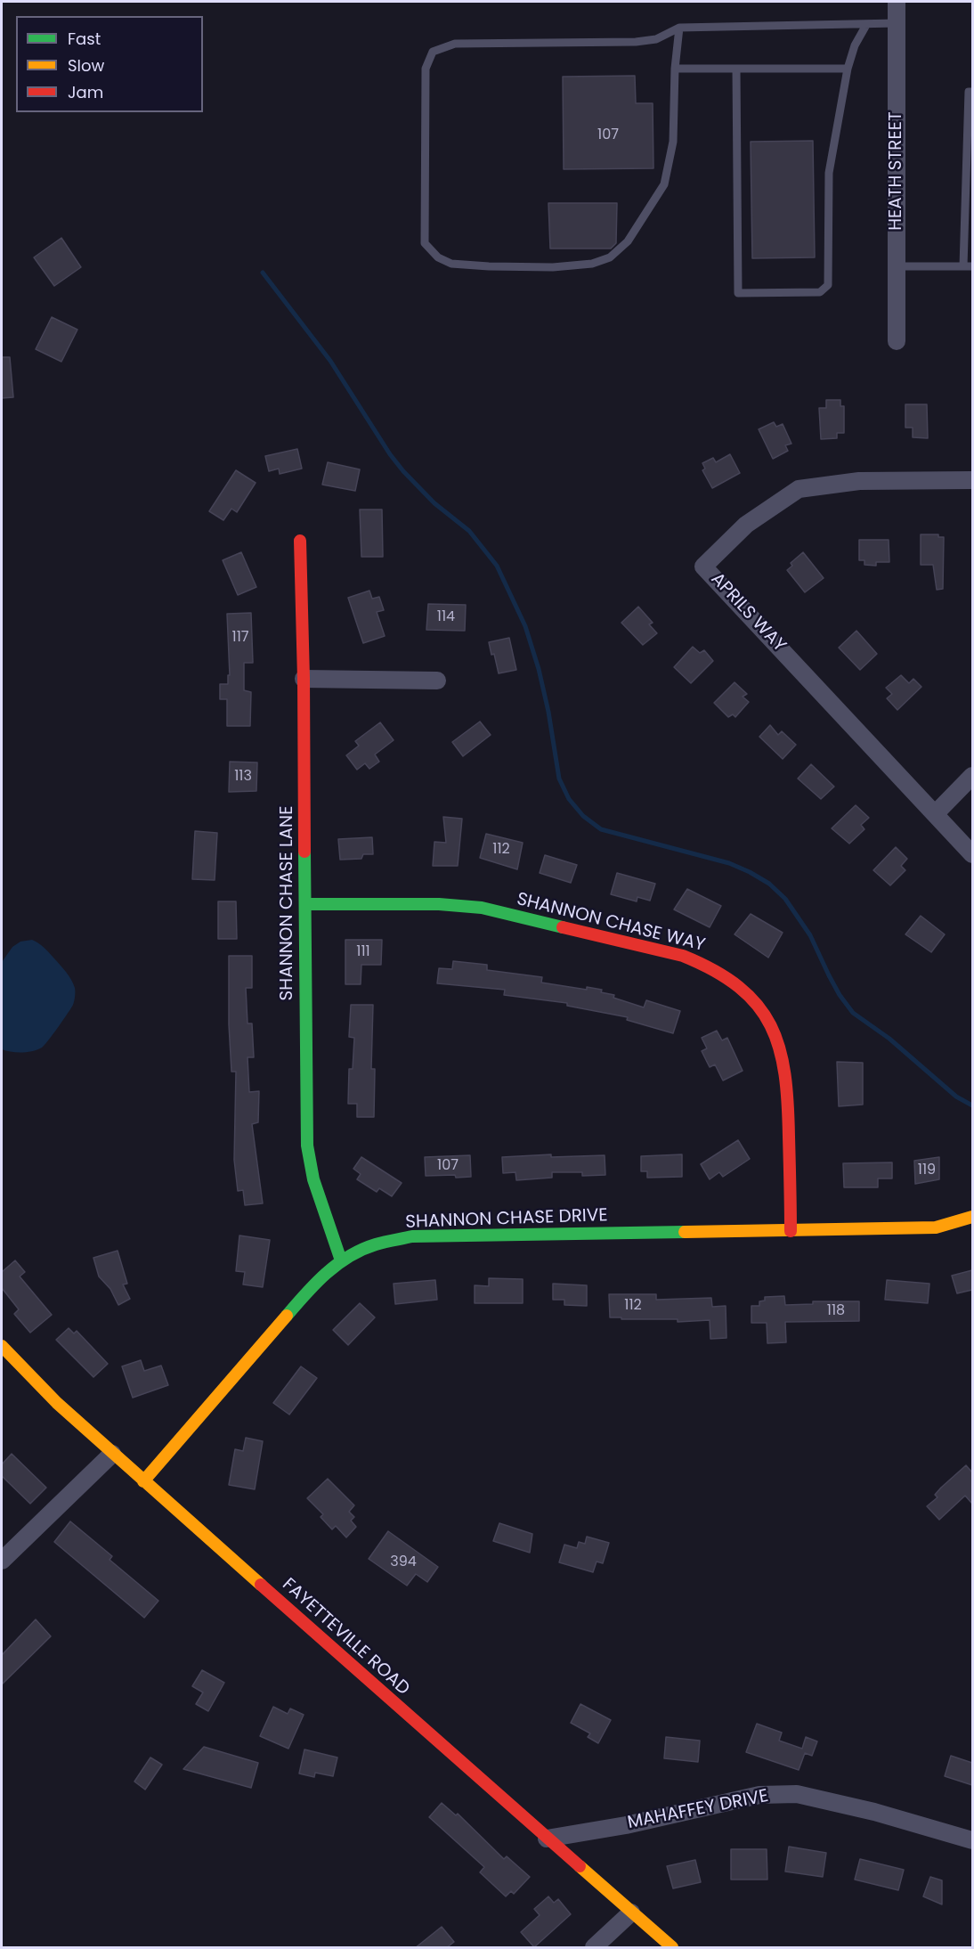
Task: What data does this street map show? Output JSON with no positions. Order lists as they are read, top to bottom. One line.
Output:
{"streets":{"street":["HEATH STREET","APRILS WAY","SHANNON CHASE LANE","SHANNON CHASE WAY","SHANNON CHASE DRIVE","FAYETTEVILLE ROAD","MAHAFFEY DRIVE"]},"crossings":[["SHANNON CHASE LANE","SHANNON CHASE WAY"],["SHANNON CHASE LANE","SHANNON CHASE DRIVE"],["SHANNON CHASE WAY","SHANNON CHASE DRIVE"],["SHANNON CHASE DRIVE","FAYETTEVILLE ROAD"],["FAYETTEVILLE ROAD","MAHAFFEY DRIVE"]],"house_numbers":["107","114","117","113","112","111","107","119","112","118","394"],"legend":["Fast","Slow","Jam"]}
